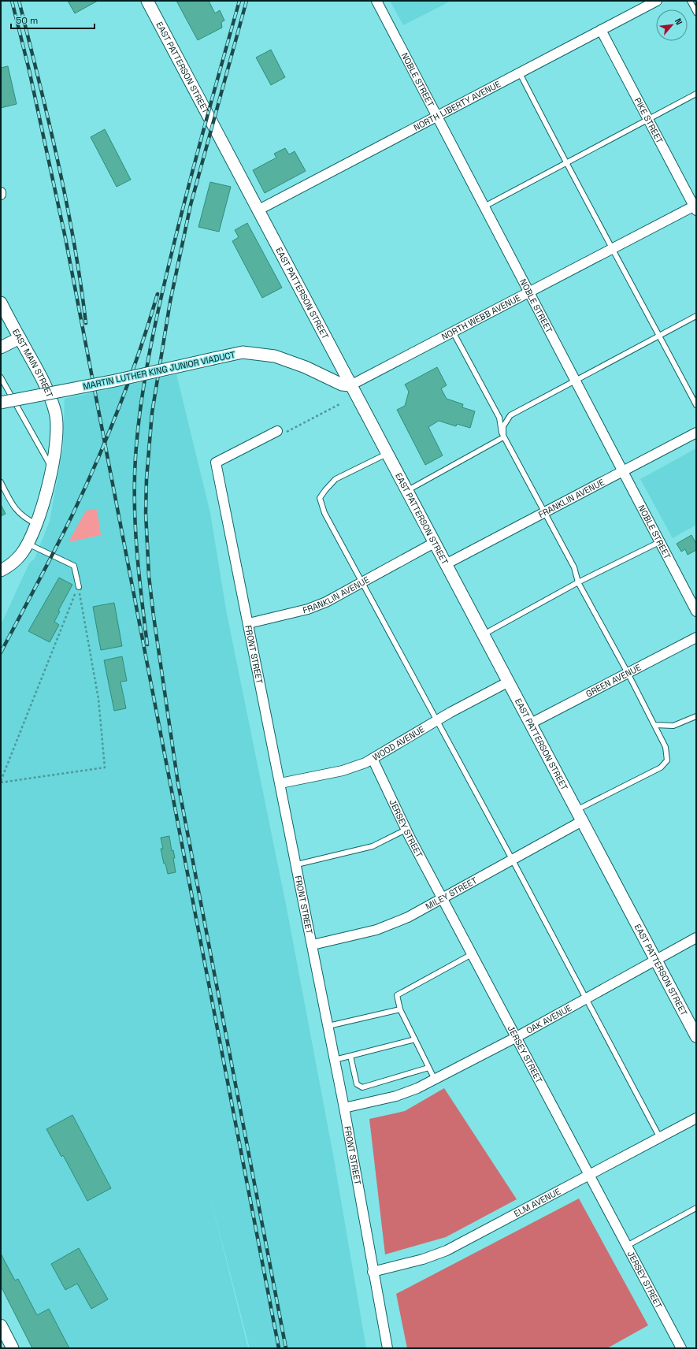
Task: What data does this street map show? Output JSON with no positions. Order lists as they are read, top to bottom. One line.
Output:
{"streets":{"street":["EAST PATTERSON STREET","NOBLE STREET","NORTH LIBERTY AVENUE","PIKE STREET","NORTH WEBB AVENUE","EAST MAIN STREET","MARTIN LUTHER KING JUNIOR VIADUCT","FRANKLIN AVENUE","FRONT STREET","GREEN AVENUE","WOOD AVENUE","JERSEY STREET","MILEY STREET","OAK AVENUE","ELM AVENUE"]},"crossings":[["EAST PATTERSON STREET","NORTH LIBERTY AVENUE"],["EAST PATTERSON STREET","NORTH WEBB AVENUE"],["EAST PATTERSON STREET","MARTIN LUTHER KING JUNIOR VIADUCT"],["EAST PATTERSON STREET","FRANKLIN AVENUE"],["EAST PATTERSON STREET","GREEN AVENUE"],["EAST PATTERSON STREET","WOOD AVENUE"],["EAST PATTERSON STREET","MILEY STREET"],["EAST PATTERSON STREET","OAK AVENUE"],["NOBLE STREET","NORTH LIBERTY AVENUE"],["NOBLE STREET","NORTH WEBB AVENUE"],["NOBLE STREET","FRANKLIN AVENUE"],["NORTH LIBERTY AVENUE","PIKE STREET"],["PIKE STREET","NORTH WEBB AVENUE"],["NORTH WEBB AVENUE","MARTIN LUTHER KING JUNIOR VIADUCT"],["FRANKLIN AVENUE","FRONT STREET"],["FRONT STREET","WOOD AVENUE"],["FRONT STREET","MILEY STREET"],["FRONT STREET","OAK AVENUE"],["FRONT STREET","ELM AVENUE"],["WOOD AVENUE","JERSEY STREET"],["JERSEY STREET","MILEY STREET"],["JERSEY STREET","OAK AVENUE"],["JERSEY STREET","ELM AVENUE"]],"scale_bar":"50 m","north":"top right"}
